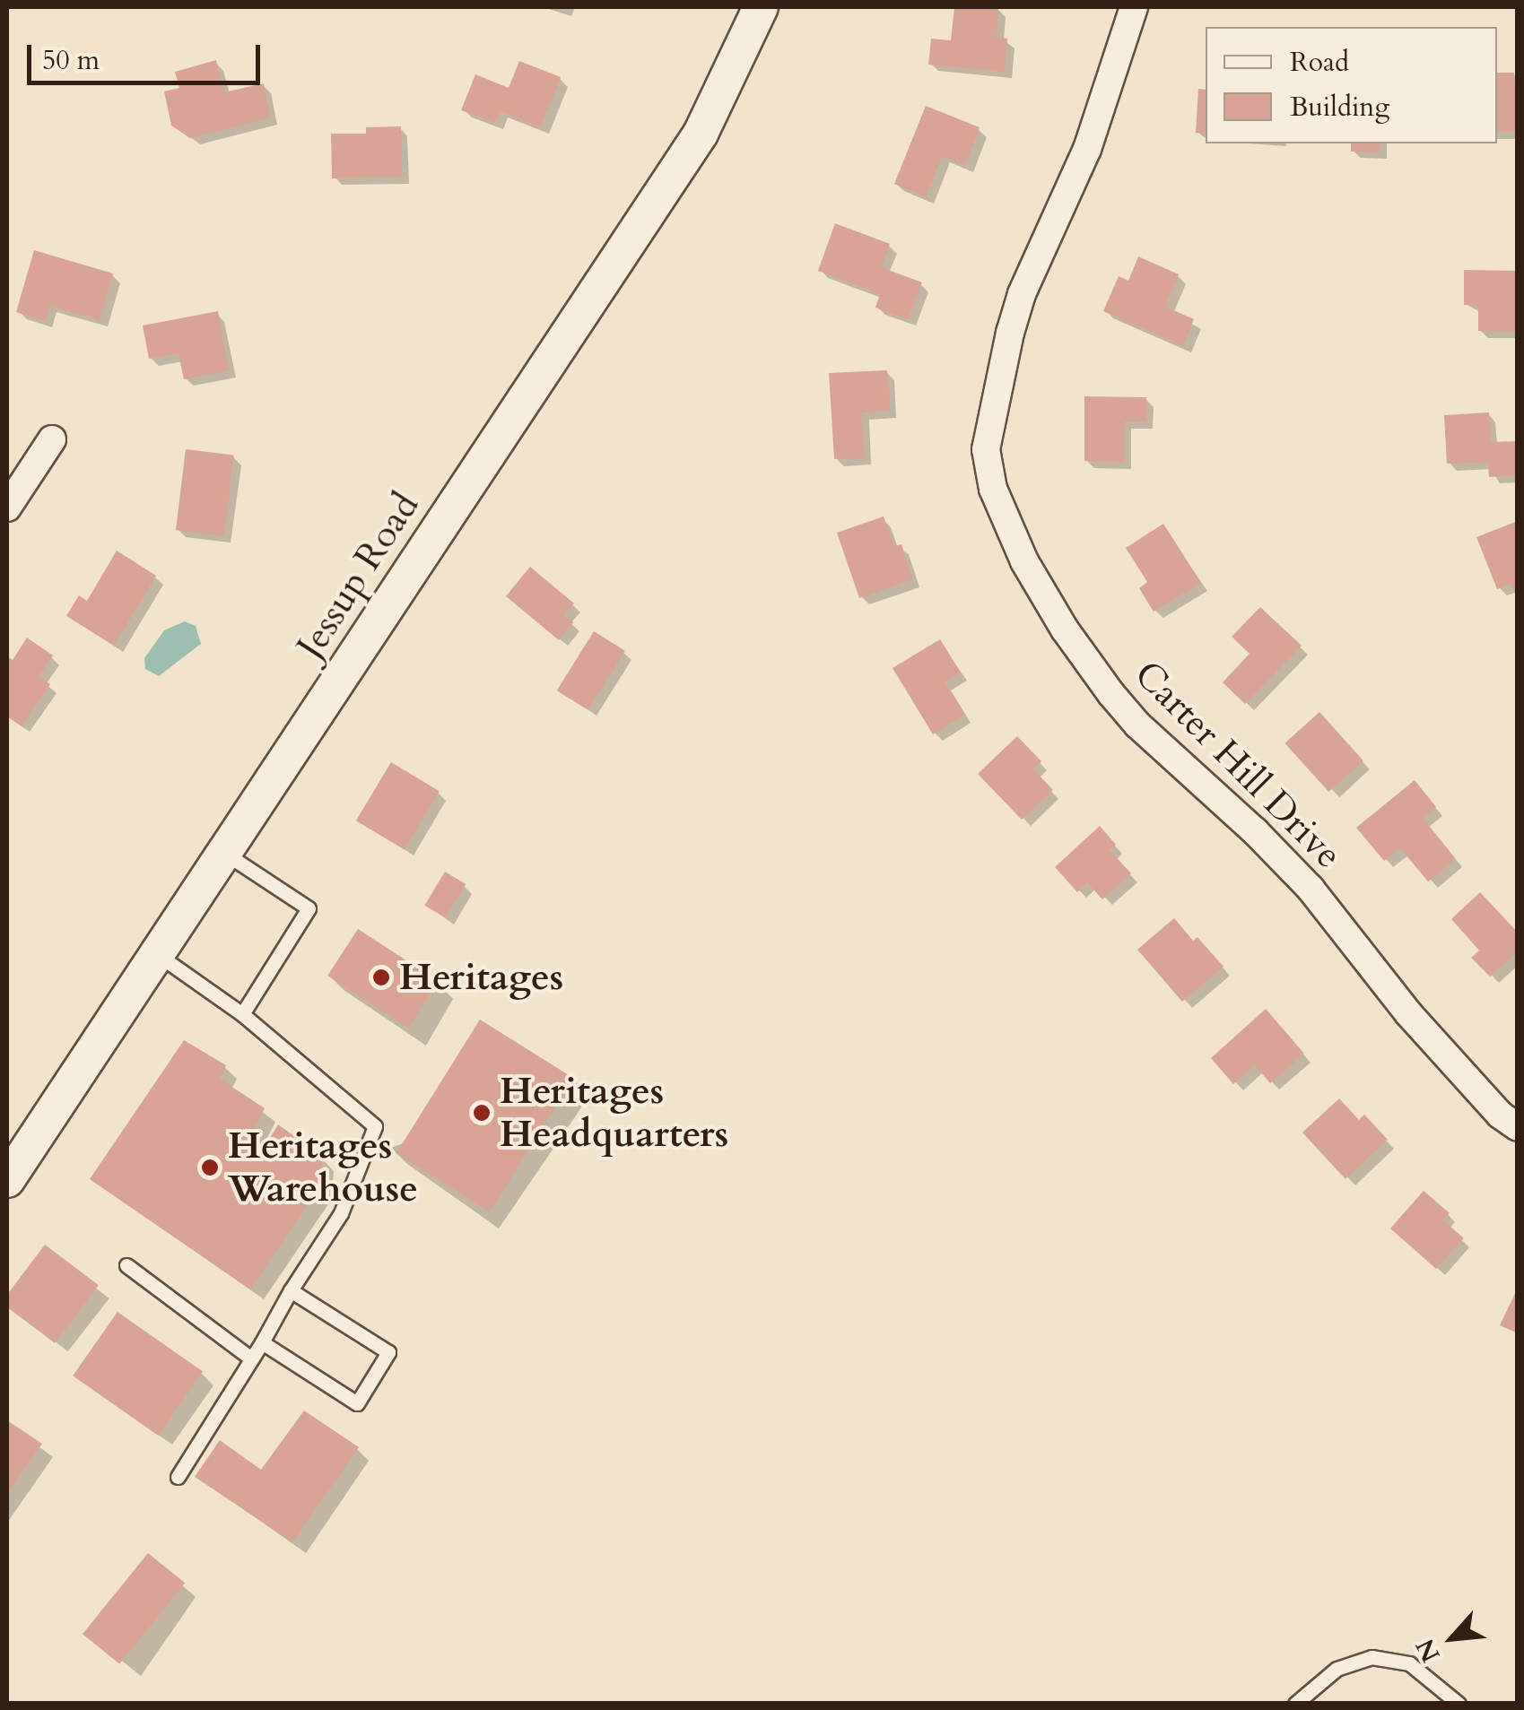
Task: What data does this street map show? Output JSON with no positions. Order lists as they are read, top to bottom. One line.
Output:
{"streets":{"street":["Jessup Road","Carter Hill Drive"]},"places":["Heritages","Heritages Headquarters","Heritages Warehouse"],"legend":["Road","Building"],"scale_bar":"50 m","north":"bottom left"}
